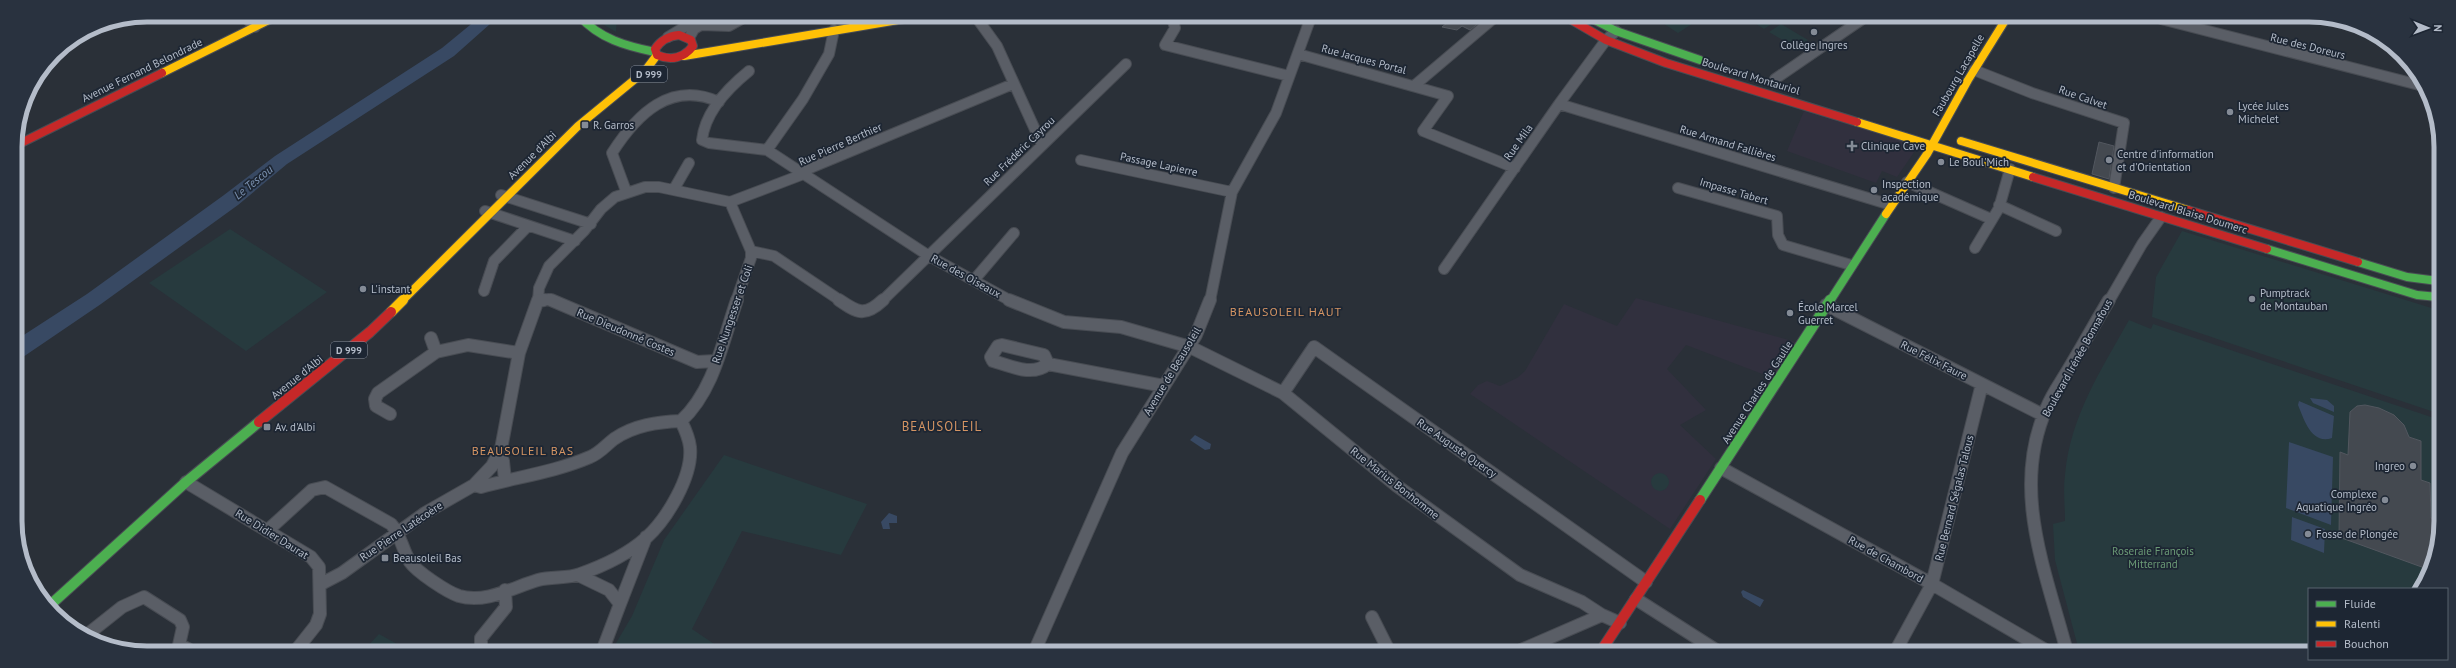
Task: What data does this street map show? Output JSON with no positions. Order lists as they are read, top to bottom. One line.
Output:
{"streets":{"main road":["Avenue Fernand Belondrade","D 999","Faubourg Lacapelle","Boulevard Montauriol","Avenue d'Albi","Boulevard Blaise Doumerc","Avenue Charles de Gaulle"],"street":["Rue des Doreurs","Rue Jacques Portal","Rue Calvet","Rue Mila","Rue Armand Fallières","Rue Pierre Berthier","Rue Frédéric Cayrou","Passage Lapierre","Impasse Tabert","Rue des Oiseaux","Rue Nungesser et Coli","Rue Dieudonné Costes","Boulevard Irénée Bonnafous","Rue Félix Faure","Avenue de Beausoleil","Rue Auguste Quercy","Rue Marius Bonhomme","Rue Bernard Ségalas Talous","Rue Pierre Latécoère","Rue Didier Daurat","Rue de Chambord"]},"crossings":[["Rue Jacques Portal","Avenue de Beausoleil"],["D 999","Avenue d'Albi"],["Faubourg Lacapelle","Boulevard Montauriol"],["Faubourg Lacapelle","Rue Calvet"],["Faubourg Lacapelle","Boulevard Blaise Doumerc"],["Faubourg Lacapelle","Avenue Charles de Gaulle"],["Boulevard Montauriol","Rue Mila"],["Boulevard Montauriol","Boulevard Blaise Doumerc"],["Boulevard Montauriol","Avenue Charles de Gaulle"],["Rue Calvet","Boulevard Blaise Doumerc"],["Rue Mila","Rue Armand Fallières"],["Rue Armand Fallières","Avenue Charles de Gaulle"],["Rue Pierre Berthier","Rue des Oiseaux"],["Rue Pierre Berthier","Rue Nungesser et Coli"],["Rue Frédéric Cayrou","Rue des Oiseaux"],["Rue Frédéric Cayrou","Rue Nungesser et Coli"],["Avenue d'Albi","Rue Didier Daurat"],["Passage Lapierre","Avenue de Beausoleil"],["Impasse Tabert","Avenue Charles de Gaulle"],["Boulevard Blaise Doumerc","Boulevard Irénée Bonnafous"],["Boulevard Blaise Doumerc","Avenue Charles de Gaulle"],["Rue des Oiseaux","Avenue de Beausoleil"],["Rue des Oiseaux","Rue Marius Bonhomme"],["Rue Nungesser et Coli","Rue Dieudonné Costes"],["Rue Dieudonné Costes","Rue Pierre Latécoère"],["Boulevard Irénée Bonnafous","Rue Félix Faure"],["Rue Félix Faure","Avenue Charles de Gaulle"],["Rue Félix Faure","Rue Bernard Ségalas Talous"],["Avenue de Beausoleil","Rue Marius Bonhomme"],["Avenue Charles de Gaulle","Rue Auguste Quercy"],["Avenue Charles de Gaulle","Rue Marius Bonhomme"],["Avenue Charles de Gaulle","Rue de Chambord"],["Rue Auguste Quercy","Rue Marius Bonhomme"],["Rue Bernard Ségalas Talous","Rue de Chambord"],["Rue Pierre Latécoère","Rue Didier Daurat"]],"districts":["BEAUSOLEIL HAUT","BEAUSOLEIL","BEAUSOLEIL BAS"],"water":["Le Tescou"],"parks":["Roseraie François Mitterrand"],"places":{"other":["Collège Ingres","Lycée Jules Michelet","Centre d'information et d'Orientation","Le Boul'Mich","Inspection académique","L'instant","Pumptrack de Montauban","École Marcel Guerret","Ingreo","Complexe Aquatique Ingréo","Fosse de Plongée"],"transit":["R. Garros","Av. d'Albi","Beausoleil Bas"],"health":["Clinique Cave"]},"legend":["Fluide","Ralenti","Bouchon"],"north":"right"}
